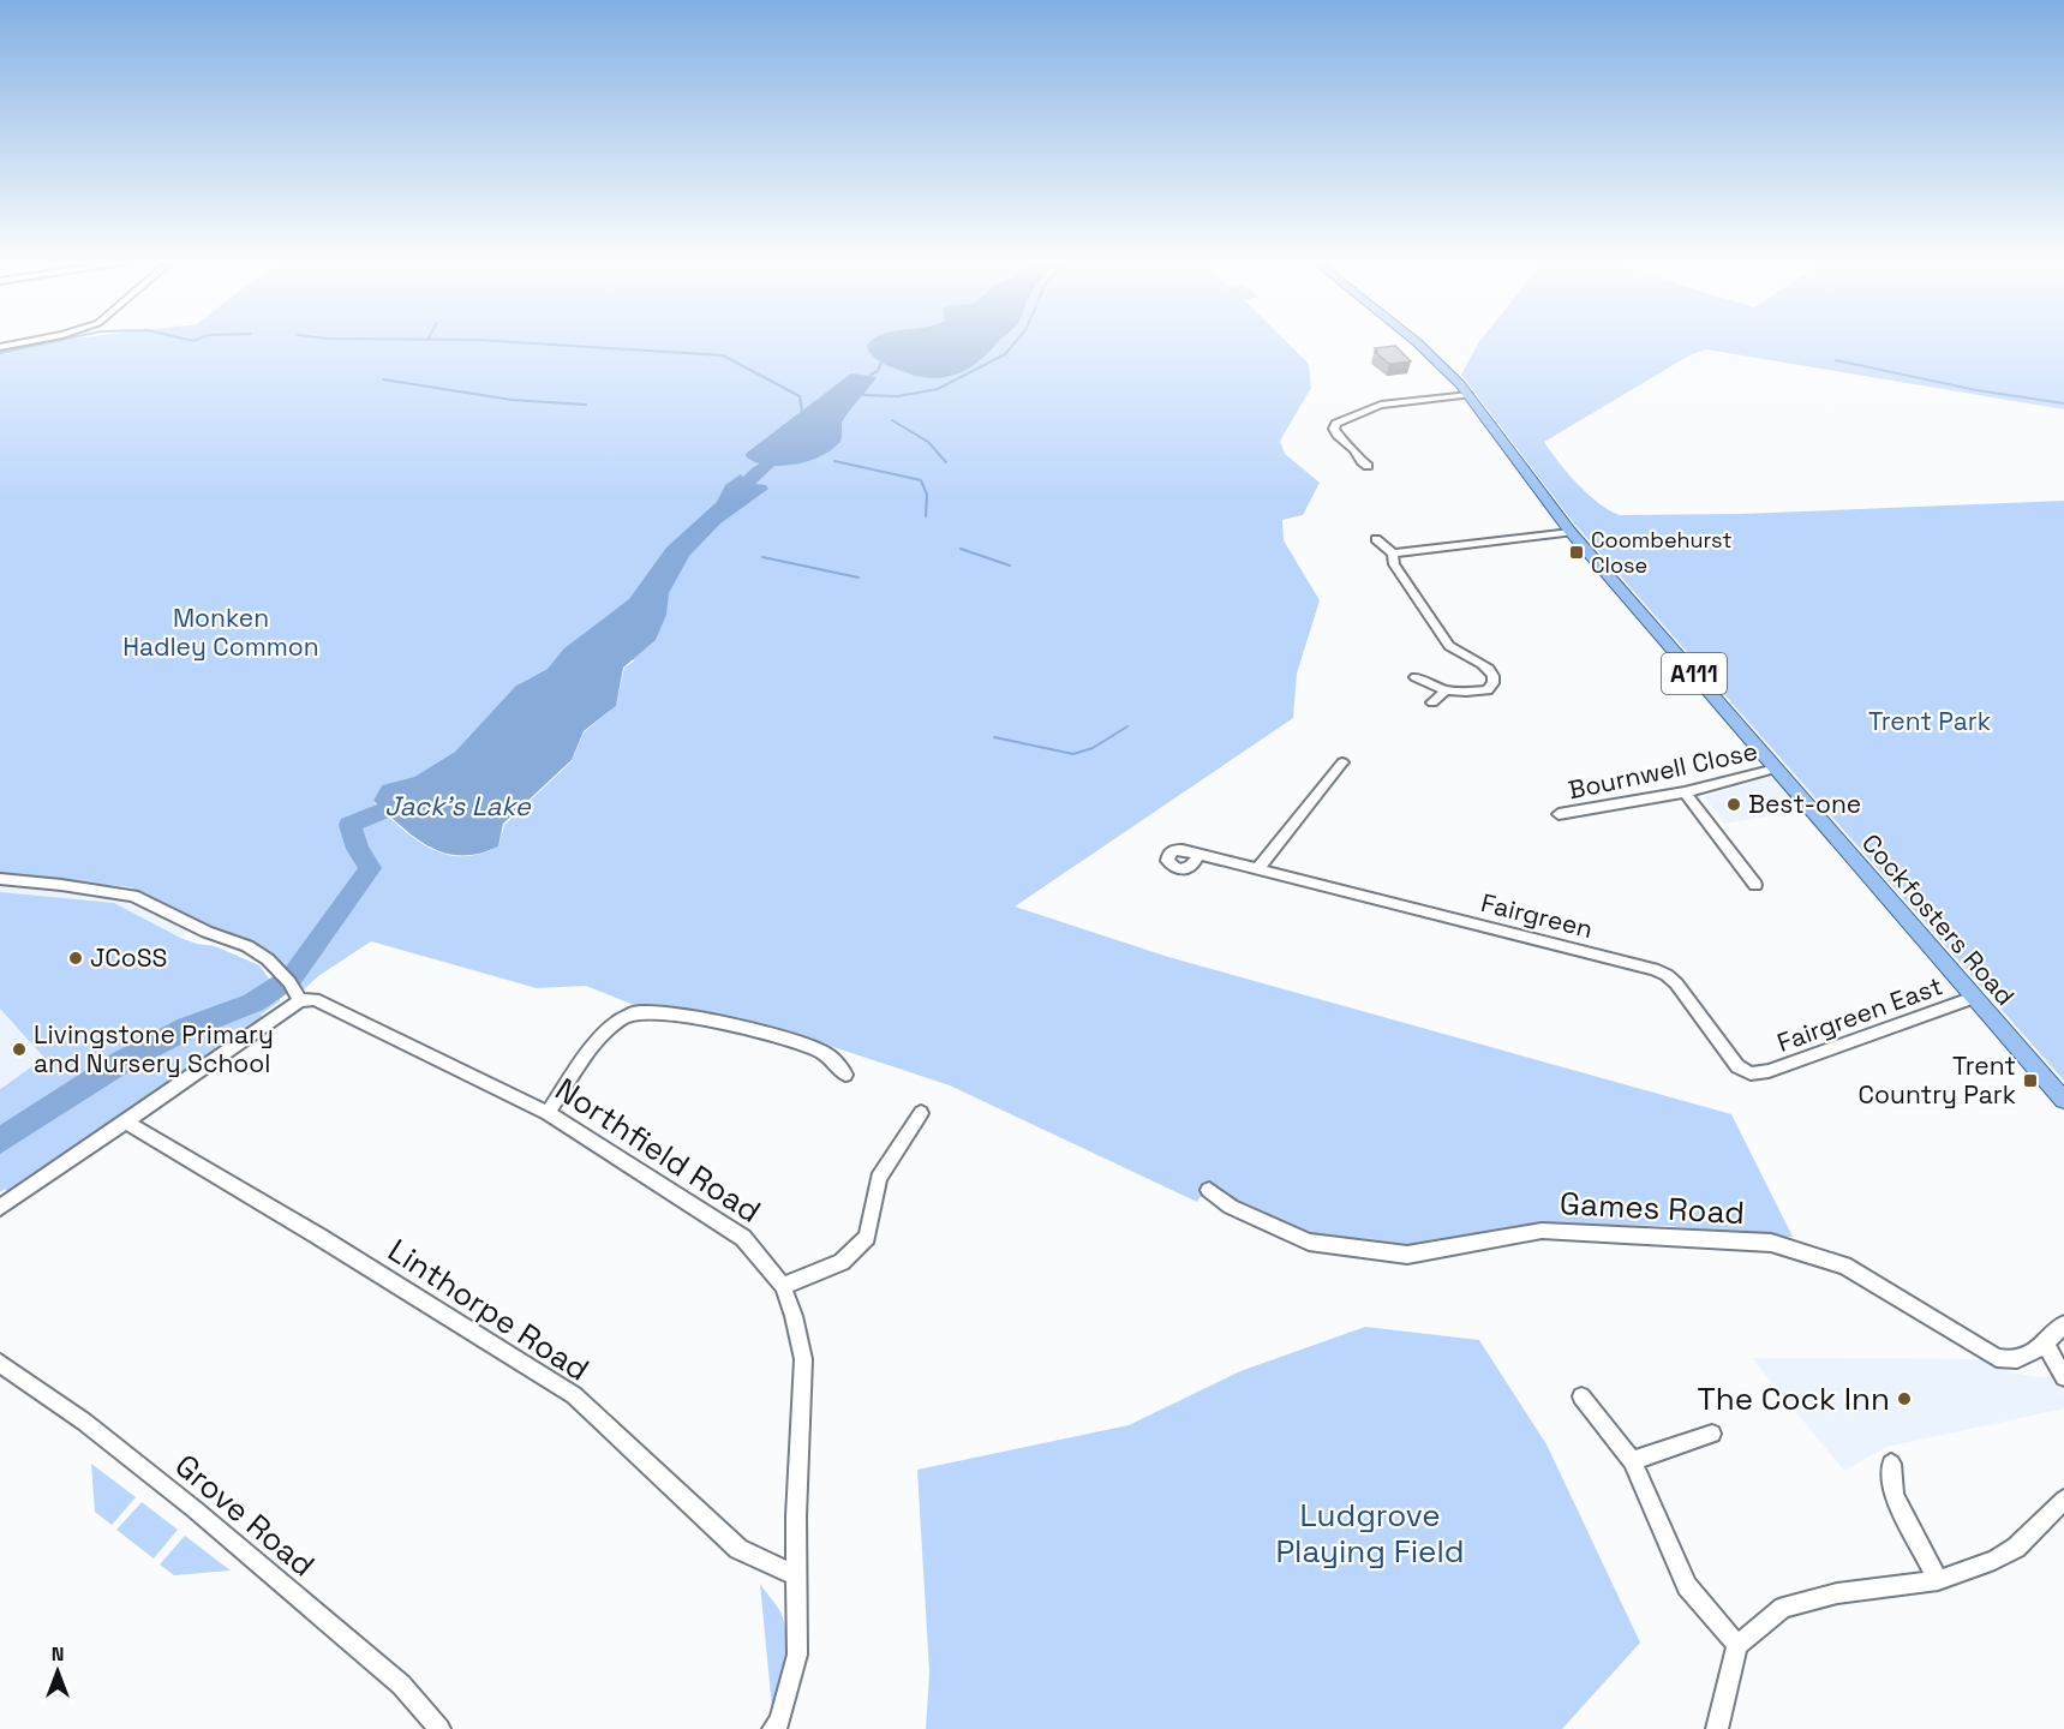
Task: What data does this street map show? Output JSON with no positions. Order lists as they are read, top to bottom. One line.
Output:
{"streets":{"main road":["A111","Cockfosters Road"],"street":["Bournwell Close","Fairgreen","Fairgreen East","Northfield Road","Games Road","Linthorpe Road","Grove Road"]},"crossings":[["Bournwell Close","Cockfosters Road"],["Fairgreen","Fairgreen East"],["Cockfosters Road","Fairgreen East"],["Northfield Road","Linthorpe Road"]],"water":["Jack's Lake"],"parks":["Monken Hadley Common","Trent Park","Ludgrove Playing Field"],"places":{"transit":["Coombehurst Close","Trent Country Park"],"other":["Best-one","JCoSS","Livingstone Primary and Nursery School","The Cock Inn"]},"north":"top"}
